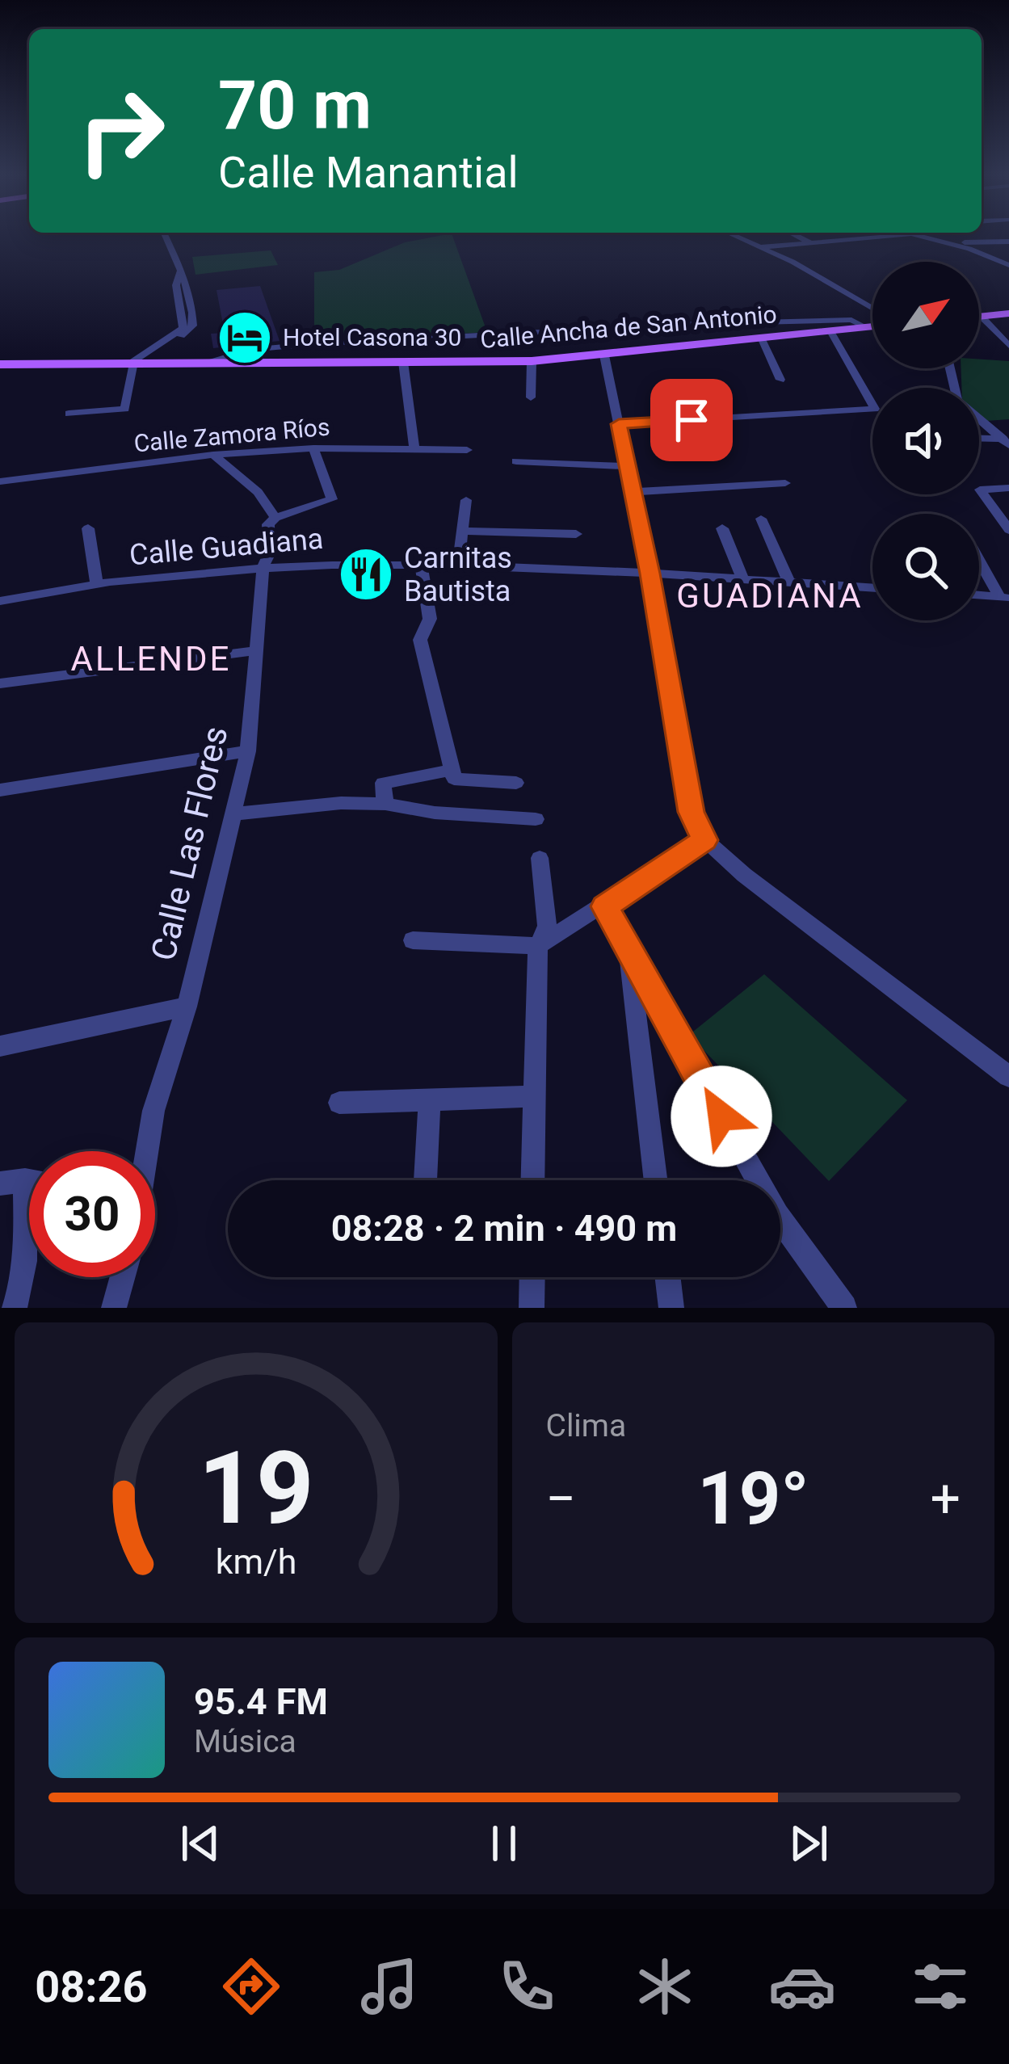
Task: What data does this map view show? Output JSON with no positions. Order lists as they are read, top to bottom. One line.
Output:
{"streets":{"main road":["Calle Ancha de San Antonio"],"street":["Calle Zamora Ríos","Calle Guadiana","Calle Las Flores"]},"crossings":[["Calle Guadiana","Calle Las Flores"]],"districts":["GUADIANA","ALLENDE"],"places":{"hotel":["Hotel Casona 30"],"restaurant":["Carnitas Bautista"]},"north":"top right","page":{"turn":["70 m","Calle Manantial"],"limit":"30","trip":"08:28 · 2 min · 490 m","tile":"Clima","heat":["−","19°","+"],"song":["95.4 FM","Música"],"tabs":"08:26","gauge":["19","km/h"]}}
